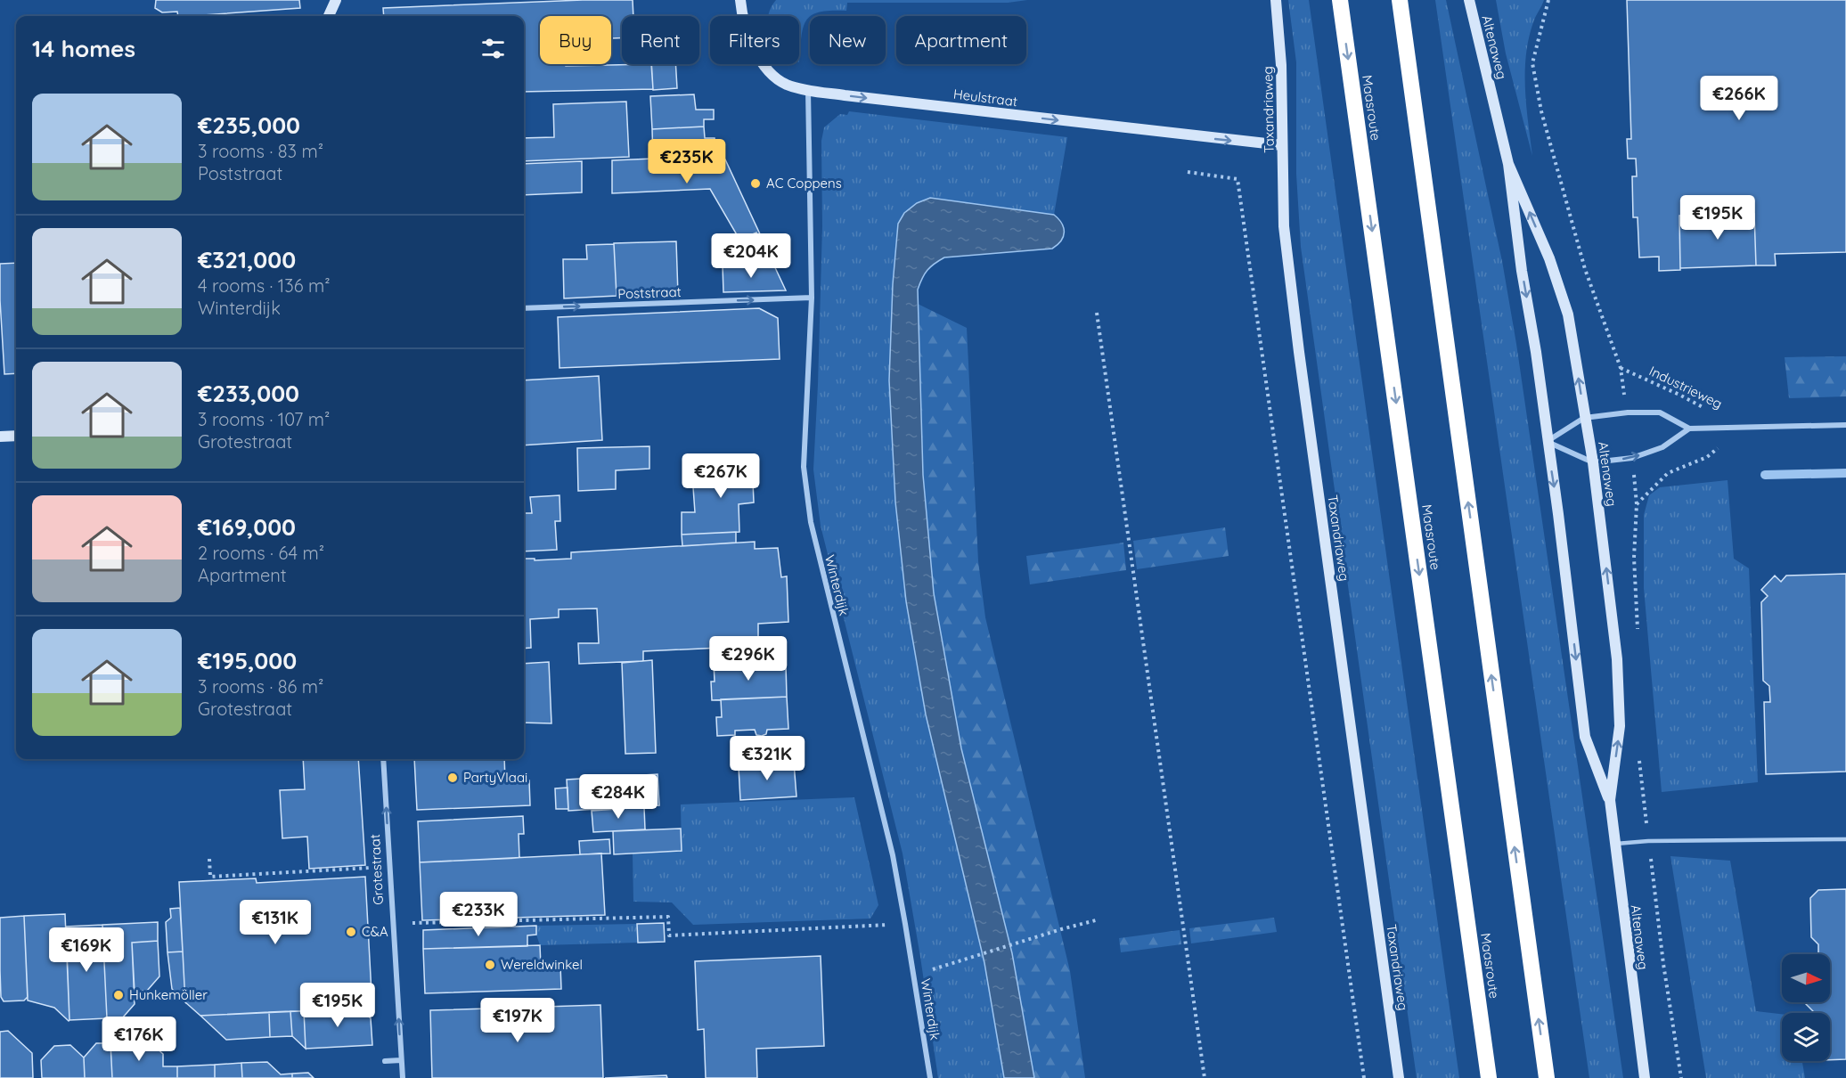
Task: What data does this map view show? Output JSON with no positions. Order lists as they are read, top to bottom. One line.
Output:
{"streets":{"highway":["Maasroute"],"main road":["Altenaweg","Heulstraat","Taxandriaweg"],"street":["Poststraat","Industrieweg","Winterdijk","Grotestraat"]},"crossings":[["Altenaweg","Industrieweg"],["Heulstraat","Taxandriaweg"],["Heulstraat","Winterdijk"],["Poststraat","Winterdijk"]],"one_way":["Heulstraat","Poststraat","Grotestraat"],"places":["AC Coppens","PartyVlaai","C&A","Wereldwinkel","Hunkemöller"],"north":"right","page":{"chip":["Buy","Rent","Filters","New","Apartment"],"heading":"14 homes","price":["€266K","€235K","€195K","€204K","€267K","€296K","€321K","€284K","€233K","€131K","€169K","€195K","€197K","€176K"],"list":[{"name":"€235,000","note":"3 rooms · 83 m² · Poststraat"},{"name":"€321,000","note":"4 rooms · 136 m² · Winterdijk"},{"name":"€233,000","note":"3 rooms · 107 m² · Grotestraat"},{"name":"€169,000","note":"2 rooms · 64 m² · Apartment"},{"name":"€195,000","note":"3 rooms · 86 m² · Grotestraat"}]}}
